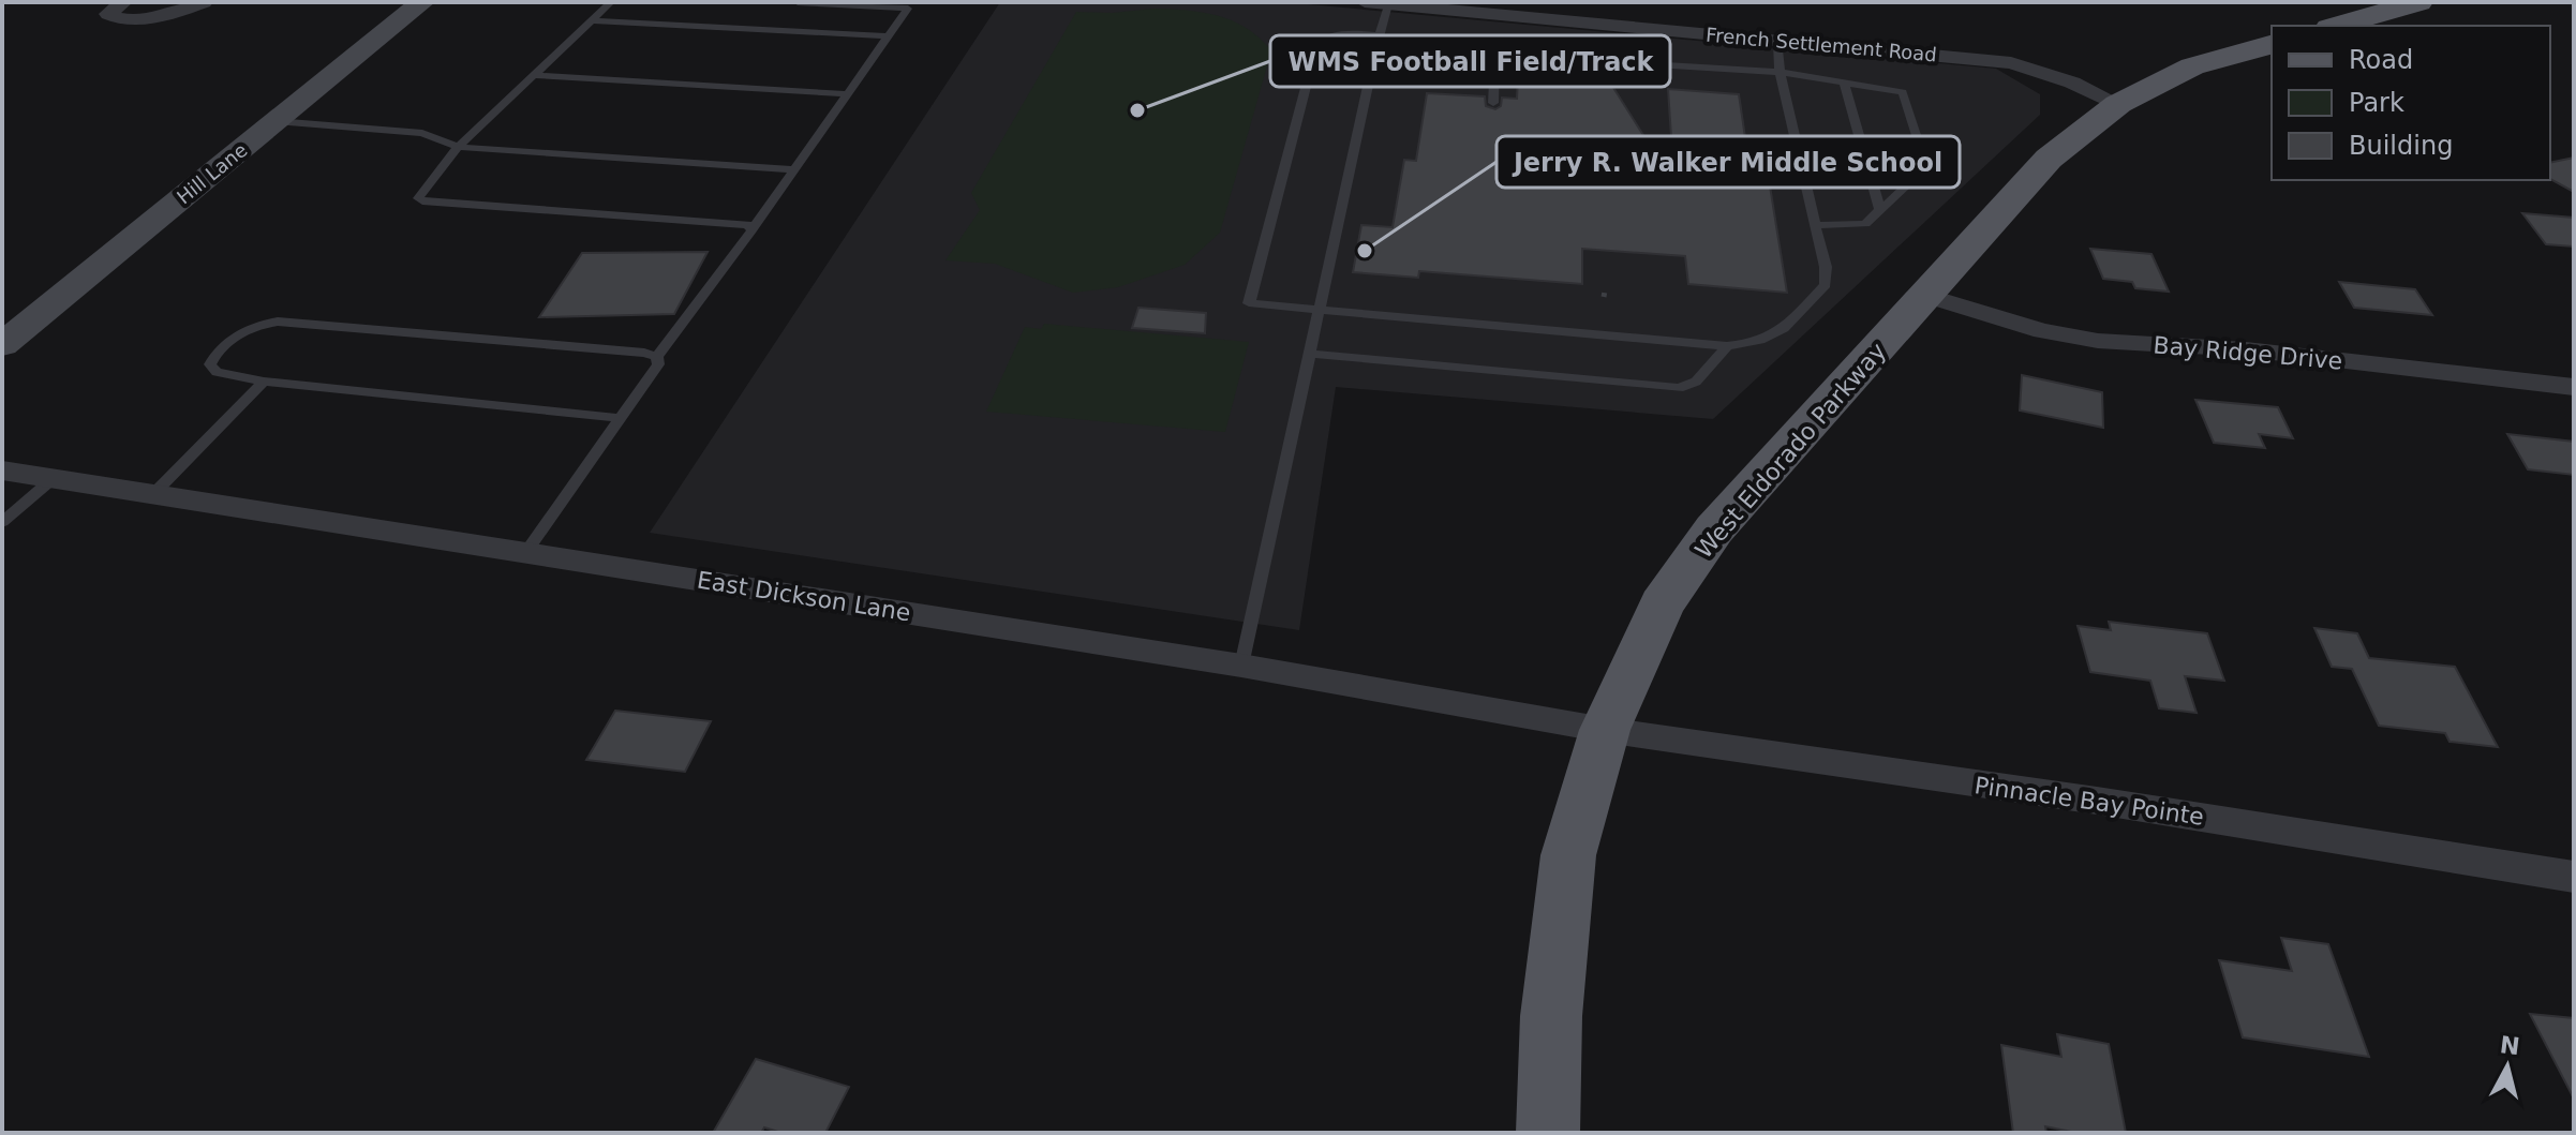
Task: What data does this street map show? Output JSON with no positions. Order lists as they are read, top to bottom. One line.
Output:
{"streets":{"main road":["West Eldorado Parkway"],"street":["French Settlement Road","Hill Lane","Bay Ridge Drive","East Dickson Lane","Pinnacle Bay Pointe"]},"crossings":[["French Settlement Road","West Eldorado Parkway"],["Bay Ridge Drive","West Eldorado Parkway"],["West Eldorado Parkway","East Dickson Lane"],["West Eldorado Parkway","Pinnacle Bay Pointe"],["East Dickson Lane","Pinnacle Bay Pointe"]],"places":["WMS Football Field/Track","Jerry R. Walker Middle School"],"legend":["Road","Park","Building"],"north":"top"}
